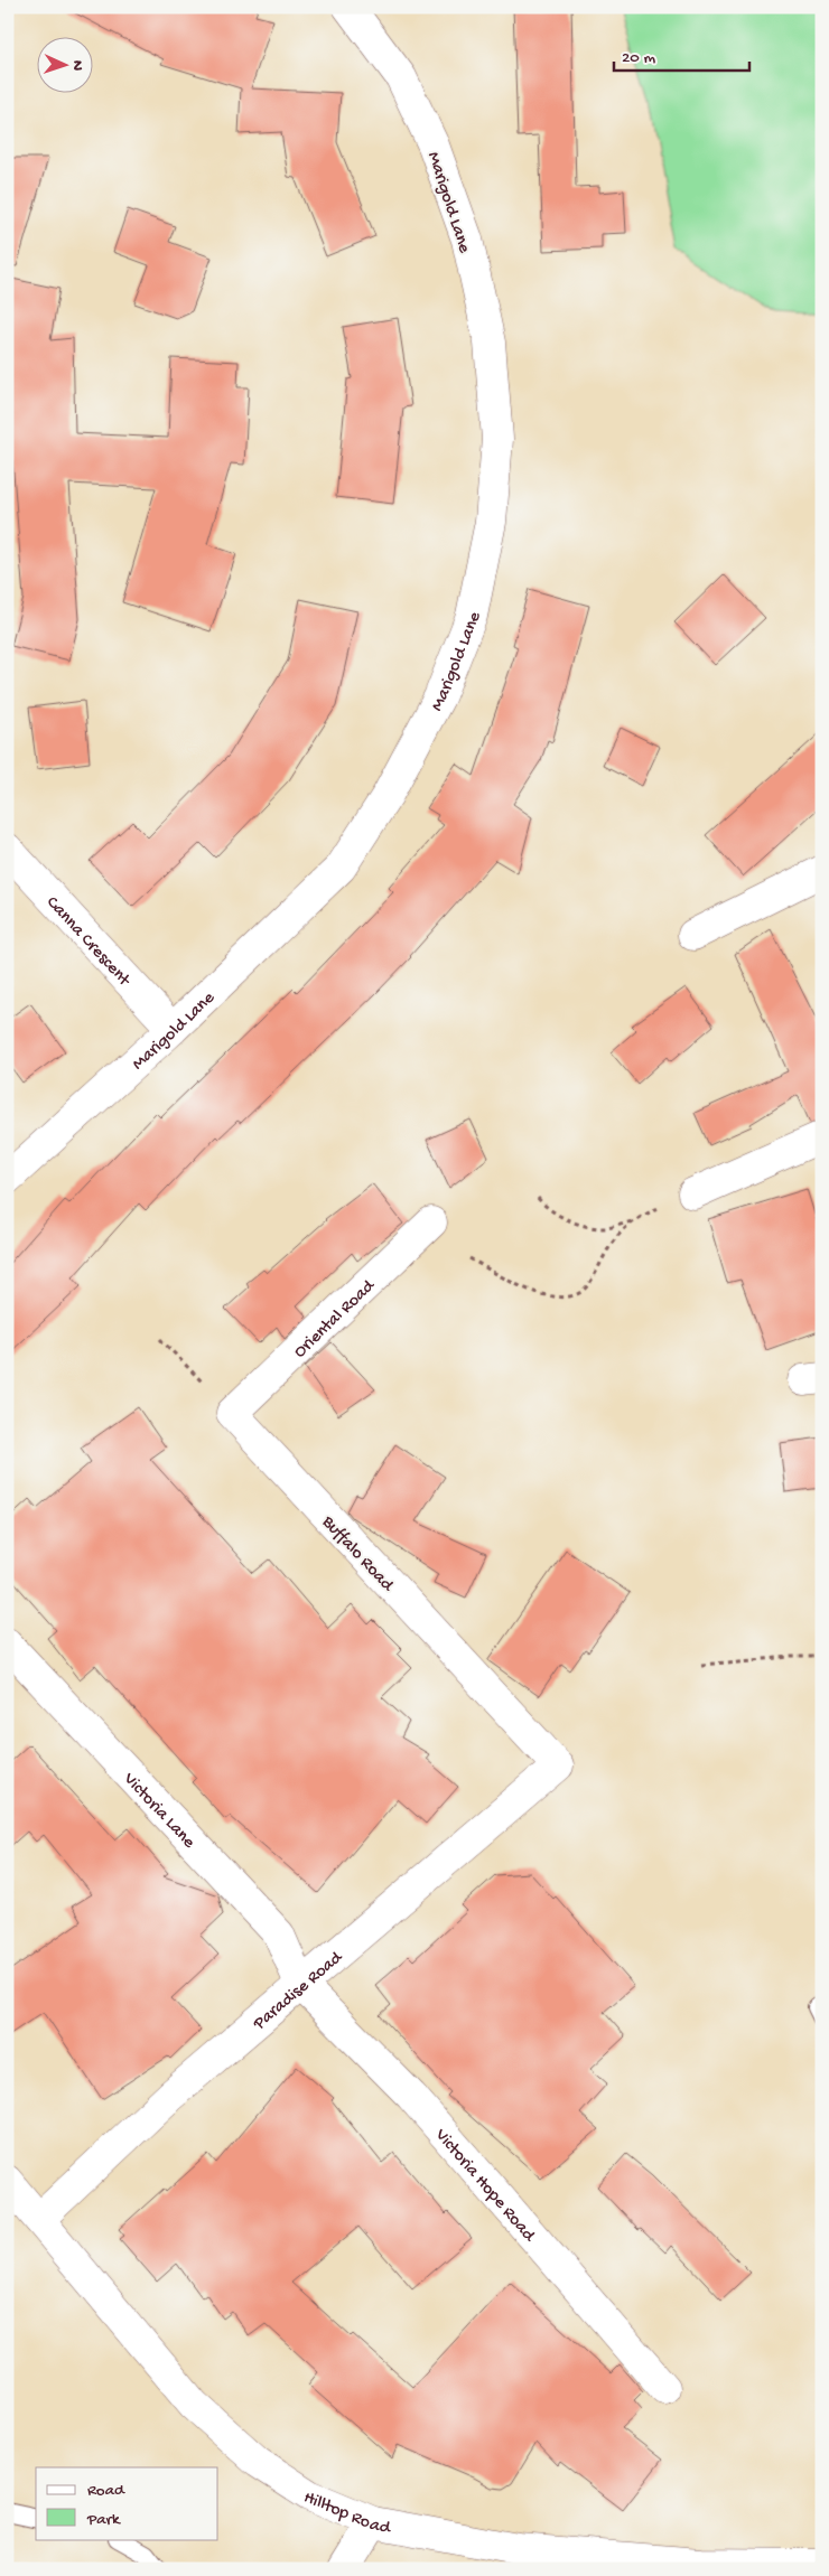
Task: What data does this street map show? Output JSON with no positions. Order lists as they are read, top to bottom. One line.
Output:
{"streets":{"street":["Marigold Lane","Canna Crescent","Oriental Road","Buffalo Road","Victoria Lane","Paradise Road","Victoria Hope Road","Hilltop Road"]},"crossings":[["Marigold Lane","Canna Crescent"],["Oriental Road","Buffalo Road"],["Buffalo Road","Paradise Road"],["Victoria Lane","Paradise Road"],["Victoria Lane","Victoria Hope Road"],["Paradise Road","Victoria Hope Road"],["Paradise Road","Hilltop Road"]],"legend":["Road","Park"],"scale_bar":"20 m","north":"right"}
